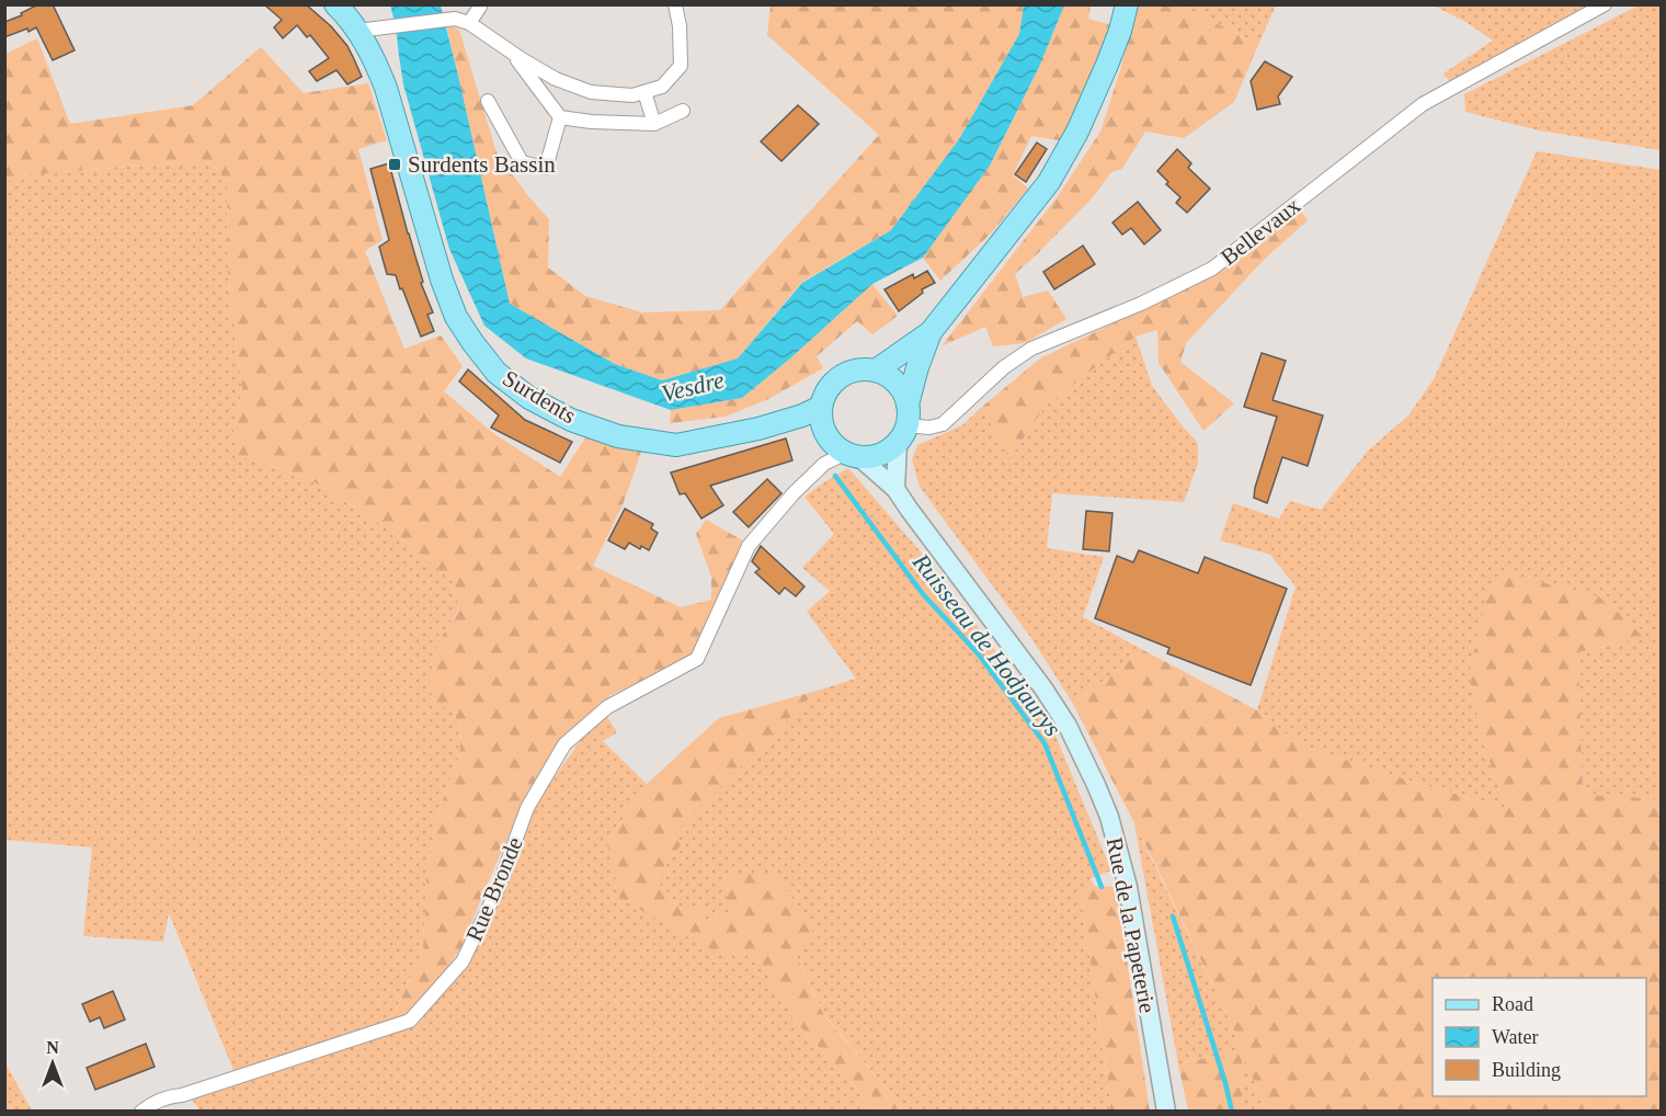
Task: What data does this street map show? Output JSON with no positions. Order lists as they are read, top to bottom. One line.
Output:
{"streets":{"main road":["Surdents","Rue de la Papeterie"],"street":["Bellevaux","Rue Bronde"]},"crossings":[["Bellevaux","Surdents"],["Bellevaux","Rue Bronde"],["Bellevaux","Rue de la Papeterie"],["Surdents","Rue Bronde"],["Surdents","Rue de la Papeterie"],["Rue Bronde","Rue de la Papeterie"]],"water":["Vesdre","Ruisseau de Hodjaurys"],"places":{"transit":["Surdents Bassin"]},"legend":["Road","Water","Building"],"north":"top"}
